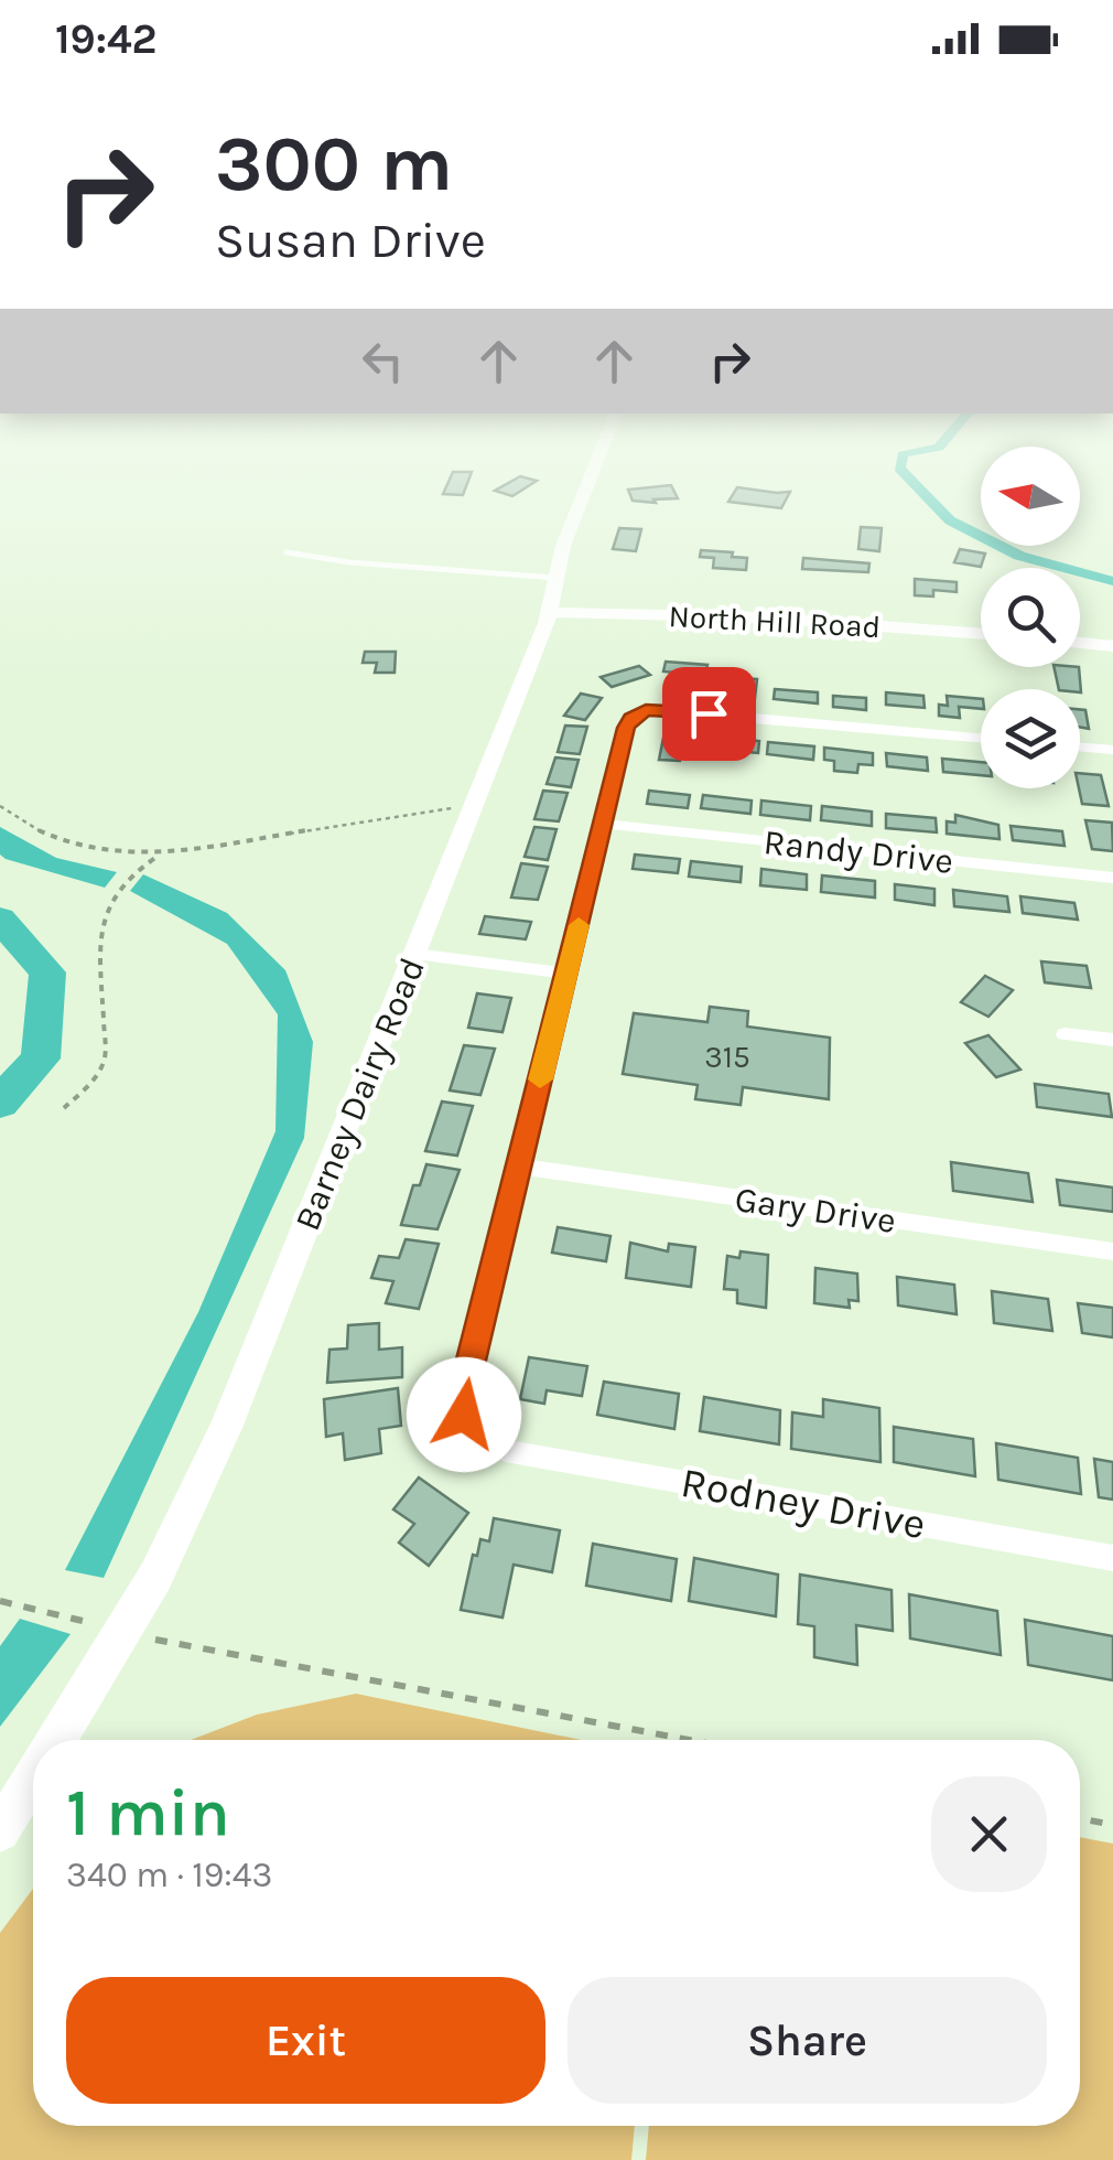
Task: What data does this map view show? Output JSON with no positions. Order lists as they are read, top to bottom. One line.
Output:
{"streets":{"street":["North Hill Road","Randy Drive","Barney Dairy Road","Gary Drive","Rodney Drive"]},"crossings":[["North Hill Road","Barney Dairy Road"],["Gary Drive","Rodney Drive"]],"house_numbers":["315"],"north":"left","page":{"status":"19:42","turn":["300 m","Susan Drive"],"heading":["1 min","340 m · 19:43"],"buttons":["Exit","Share"]}}
